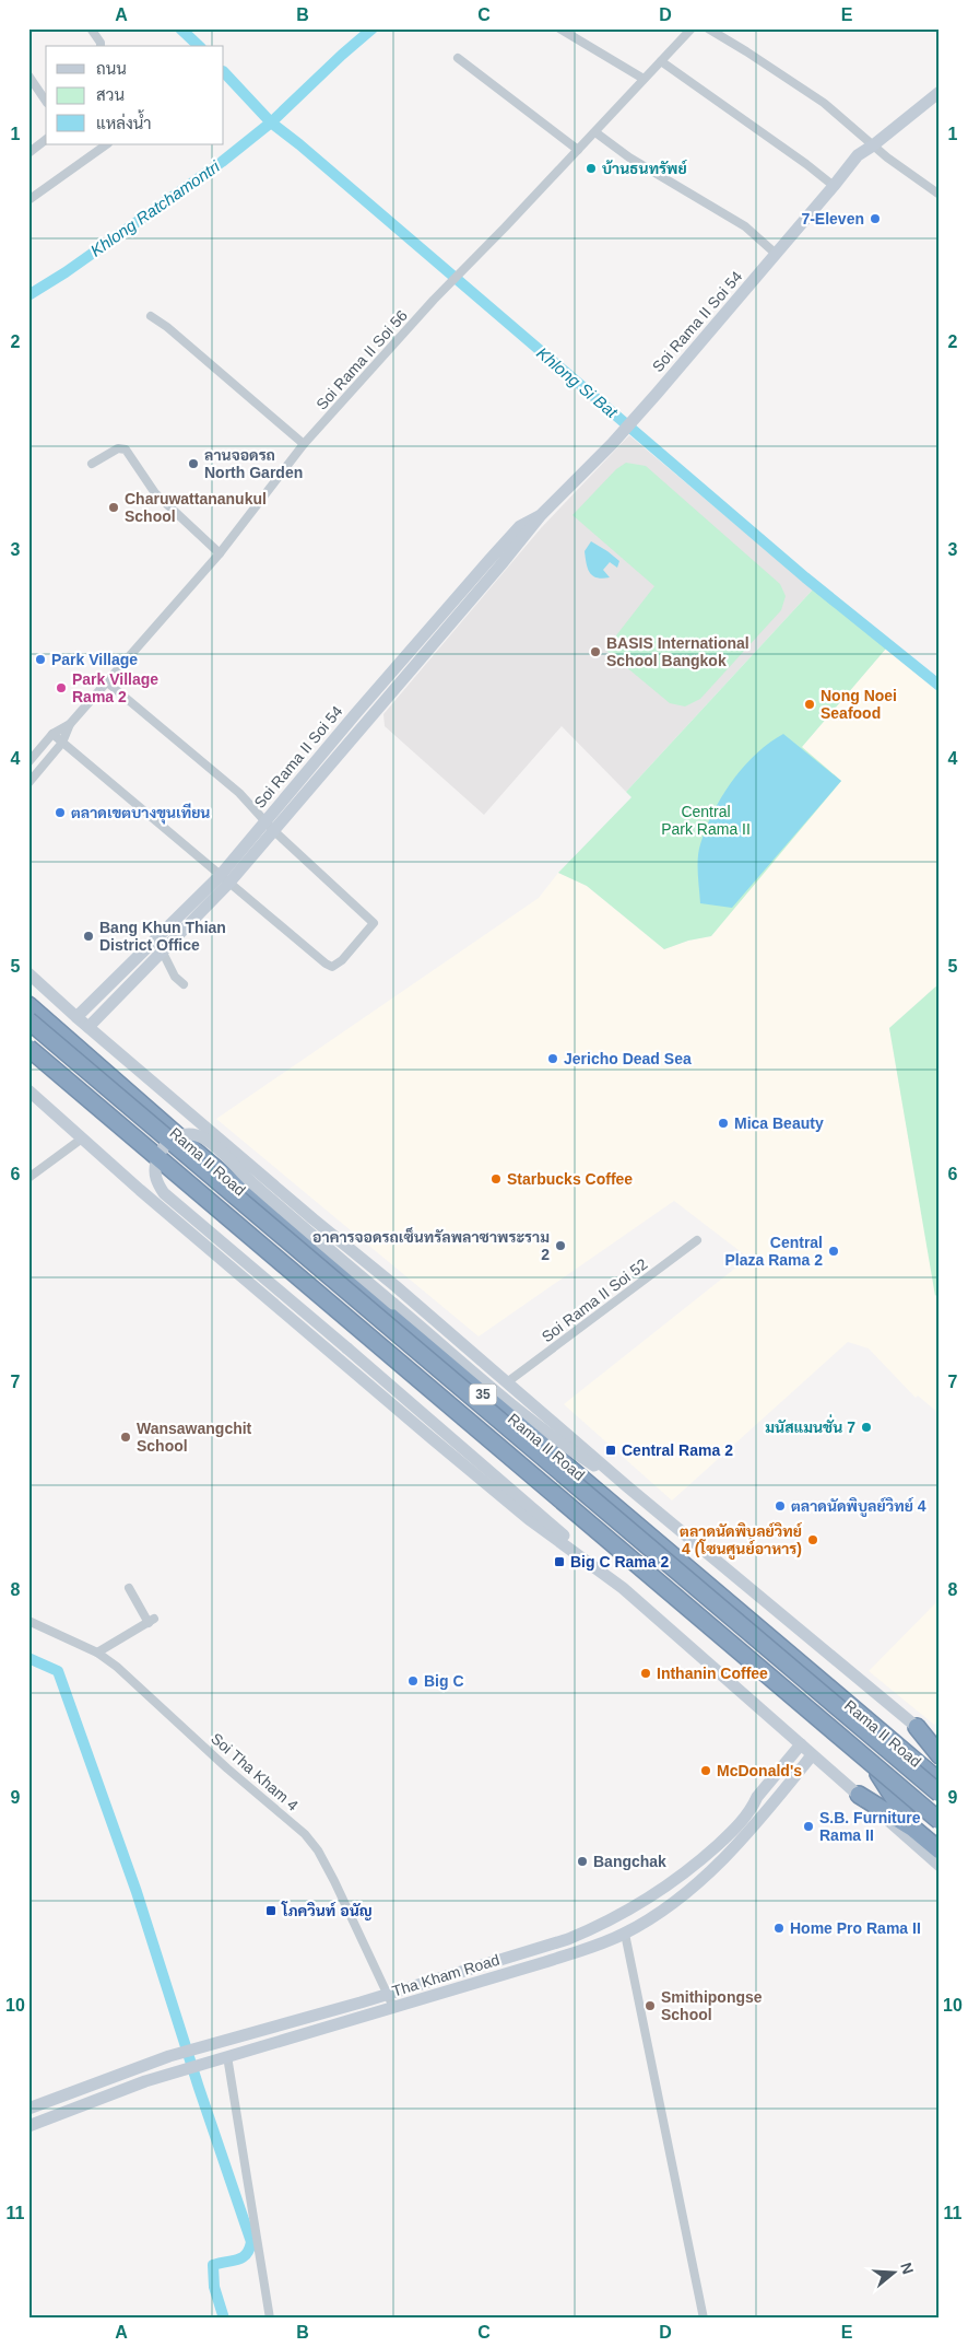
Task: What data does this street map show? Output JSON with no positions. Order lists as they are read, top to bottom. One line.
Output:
{"streets":{"highway":["Rama II Road","35"],"main road":["Soi Rama II Soi 54","Tha Kham Road"],"street":["Soi Rama II Soi 56","Soi Rama II Soi 52","Soi Tha Kham 4"]},"crossings":[["Soi Rama II Soi 54","Rama II Road"],["Rama II Road","Soi Rama II Soi 52"],["Soi Tha Kham 4","Tha Kham Road"]],"water":["Khlong Ratchamontri","Khlong Si Bat"],"parks":["Central Park Rama II"],"places":{"other":["บ้านธนทรัพย์","7-Eleven","ลานจอดรถ North Garden","Charuwattananukul School","BASIS International School Bangkok","Park Village","Park Village Rama 2","Nong Noei Seafood","ตลาดเขตบางขุนเทียน","Bang Khun Thian District Office","Jericho Dead Sea","Mica Beauty","Starbucks Coffee","อาคารจอดรถเซ็นทรัลพลาซาพระราม 2","Central Plaza Rama 2","มนัสแมนชั่น 7","Wansawangchit School","ตลาดนัดพิบูลย์วิทย์ 4","ตลาดนัดพิบูลย์วิทย์ 4 (โซนศูนย์อาหาร)","Inthanin Coffee","Big C","McDonald's","S.B. Furniture Rama II","Bangchak","Home Pro Rama II","Smithipongse School"],"transit":["Central Rama 2","Big C Rama 2","โภควินท์ อนัญ"]},"legend":["ถนน","สวน","แหล่งน้ำ"],"north":"right","grid":{"columns":["A","B","C","D","E"],"rows":["1","2","3","4","5","6","7","8","9","10","11"]}}
